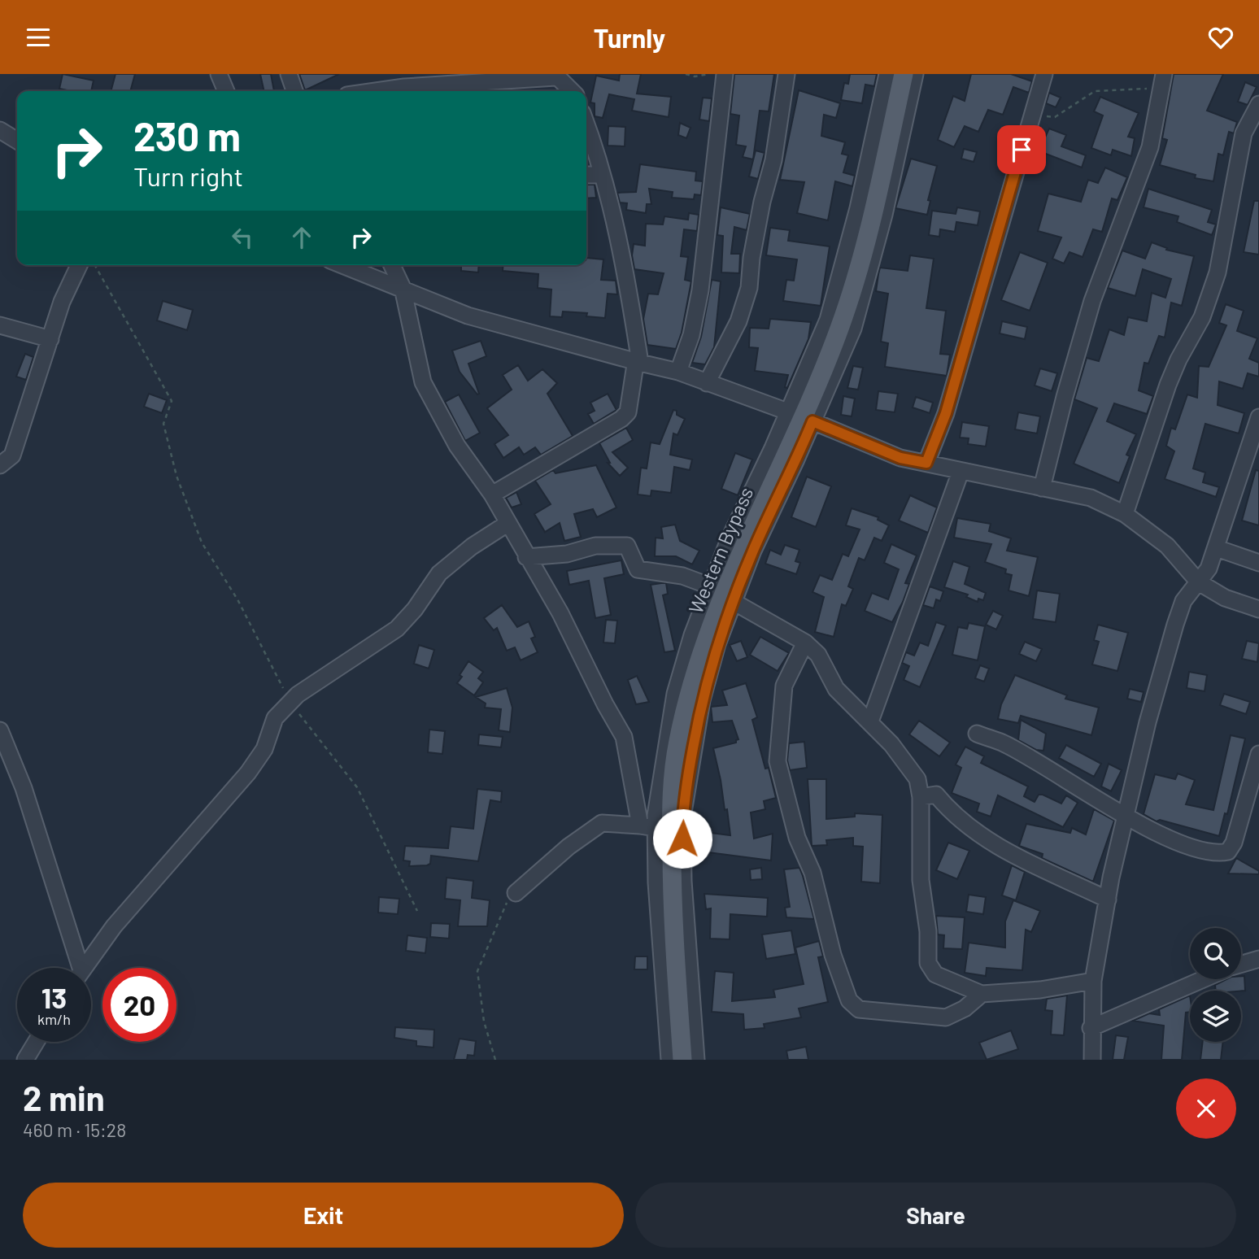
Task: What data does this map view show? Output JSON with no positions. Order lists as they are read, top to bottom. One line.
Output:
{"streets":{"main road":["Western Bypass"]},"page":{"header":"Turnly","turn":["230 m","Turn right"],"speed":"13 km/h","limit":"20","heading":["2 min","460 m · 15:28"],"buttons":["Exit","Share"]}}
